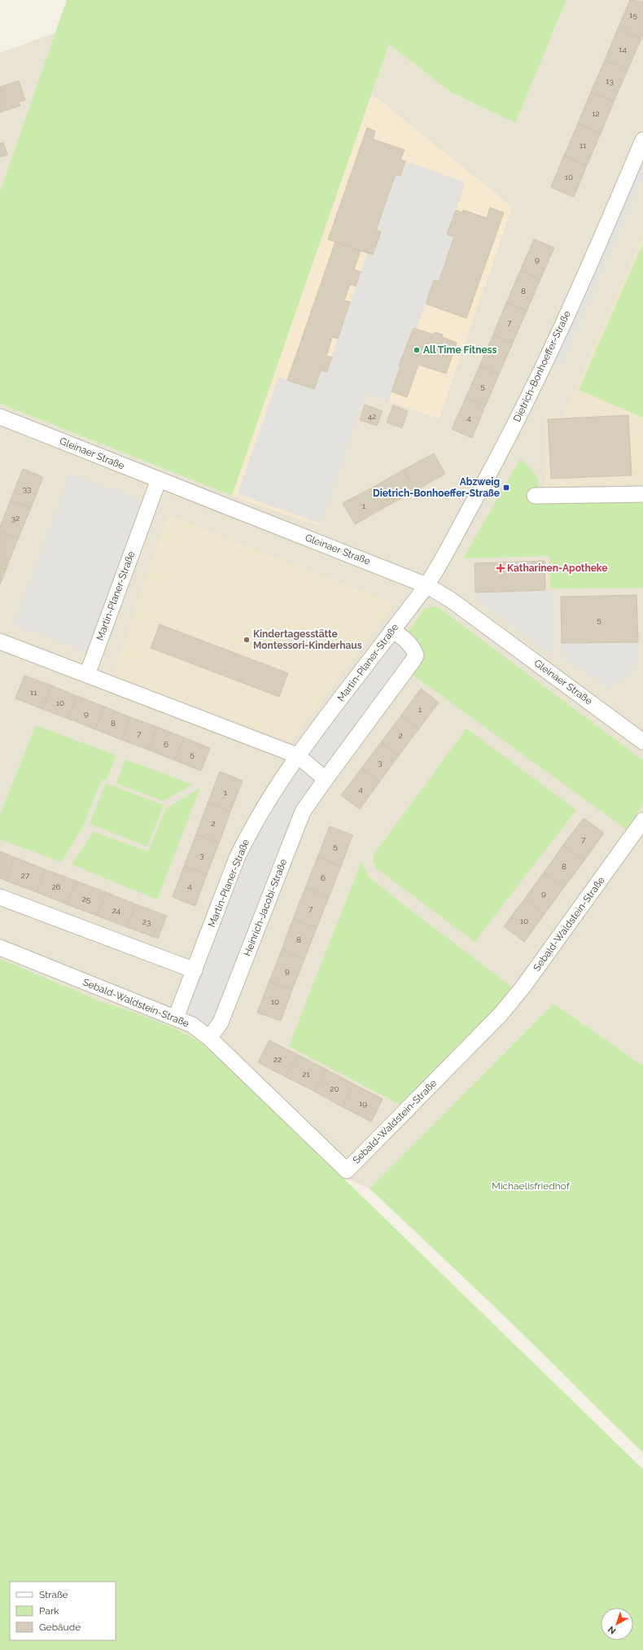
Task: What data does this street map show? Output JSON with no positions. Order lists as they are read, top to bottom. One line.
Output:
{"streets":{"street":["Dietrich-Bonhoeffer-Straße","Gleinaer Straße","Martin-Planer-Straße","Heinrich-Jacobi-Straße","Sebald-Waldstein-Straße"]},"crossings":[["Dietrich-Bonhoeffer-Straße","Gleinaer Straße"],["Dietrich-Bonhoeffer-Straße","Martin-Planer-Straße"],["Gleinaer Straße","Martin-Planer-Straße"],["Martin-Planer-Straße","Heinrich-Jacobi-Straße"],["Martin-Planer-Straße","Sebald-Waldstein-Straße"],["Heinrich-Jacobi-Straße","Sebald-Waldstein-Straße"]],"parks":["Michaelisfriedhof"],"places":{"other":["All Time Fitness","Kindertagesstätte Montessori-Kinderhaus"],"transit":["Abzweig Dietrich-Bonhoeffer-Straße"],"health":["Katharinen-Apotheke"]},"house_numbers":["15","14","13","12","11","10","9","8","7","5","42","4","33","1","32","5","11","10","1","9","8","7","2","6","5","3","4","1","2","7","5","3","8","27","6","4","26","9","25","7","24","10","23","8","9","10","22","21","20","19"],"legend":["Straße","Park","Gebäude"],"north":"bottom left"}
